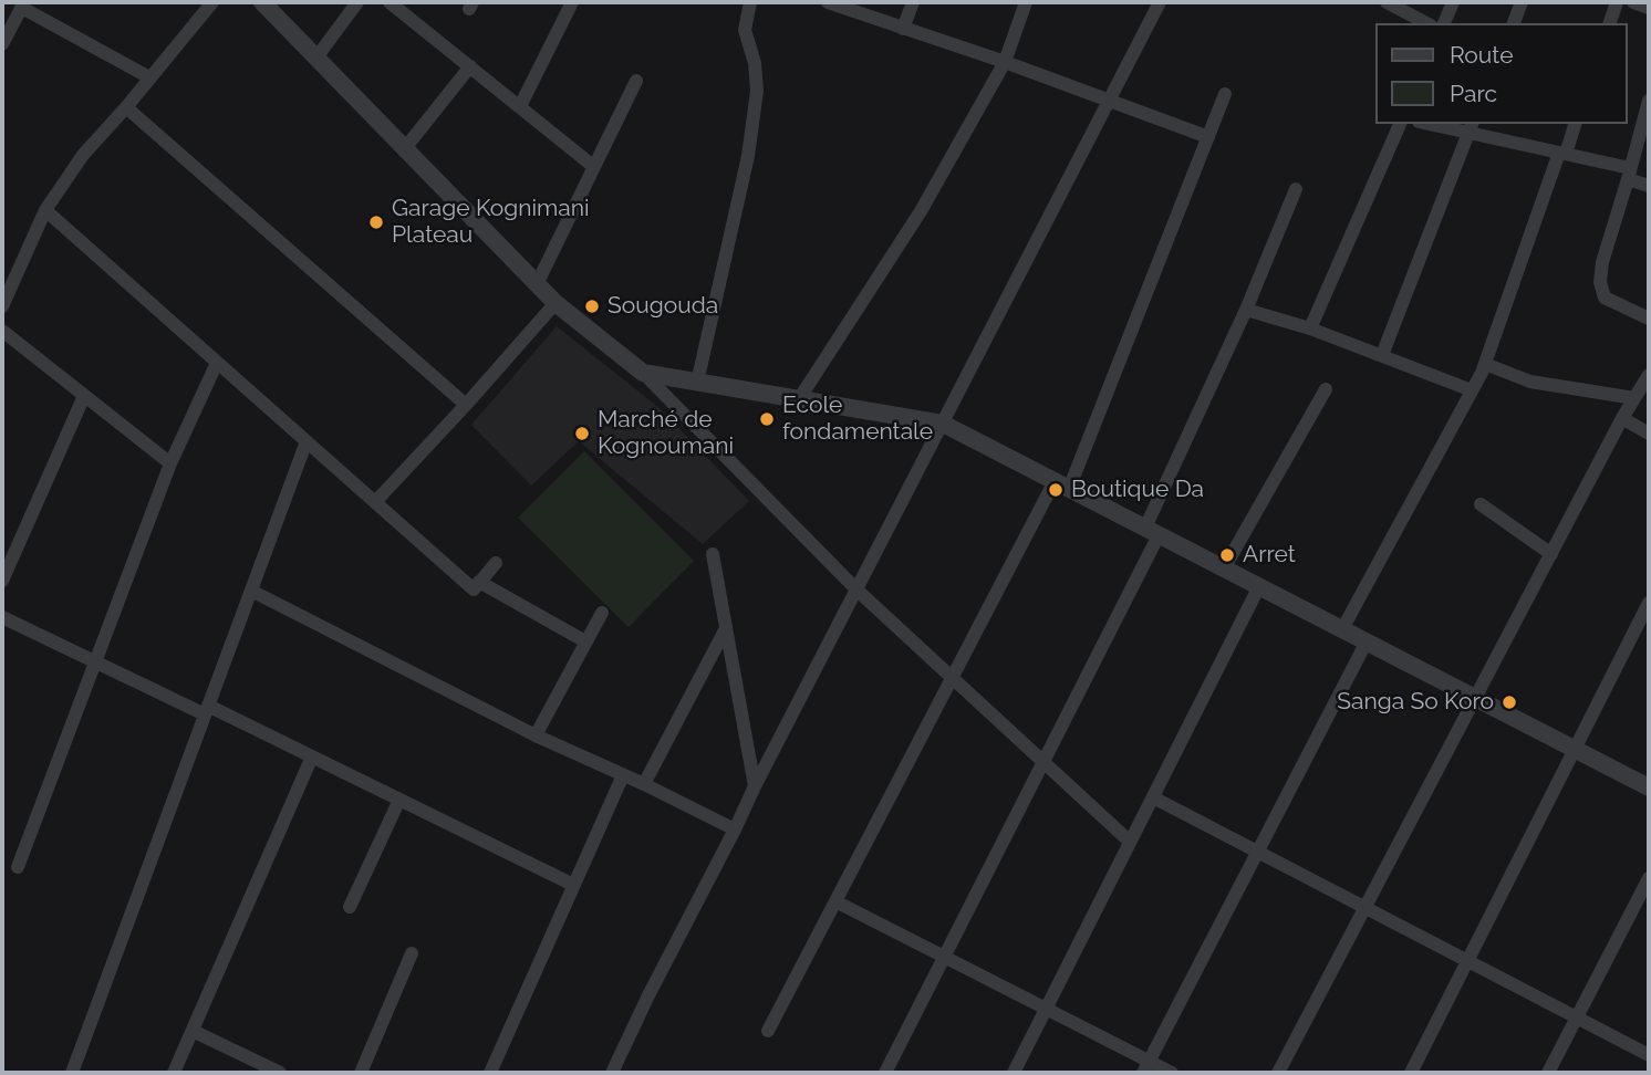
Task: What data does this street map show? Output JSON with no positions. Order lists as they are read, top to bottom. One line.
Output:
{"places":["Garage Kognimani Plateau","Sougouda","Ecole fondamentale","Marché de Kognoumani","Boutique Da","Arret","Sanga So Koro"],"legend":["Route","Parc"]}
